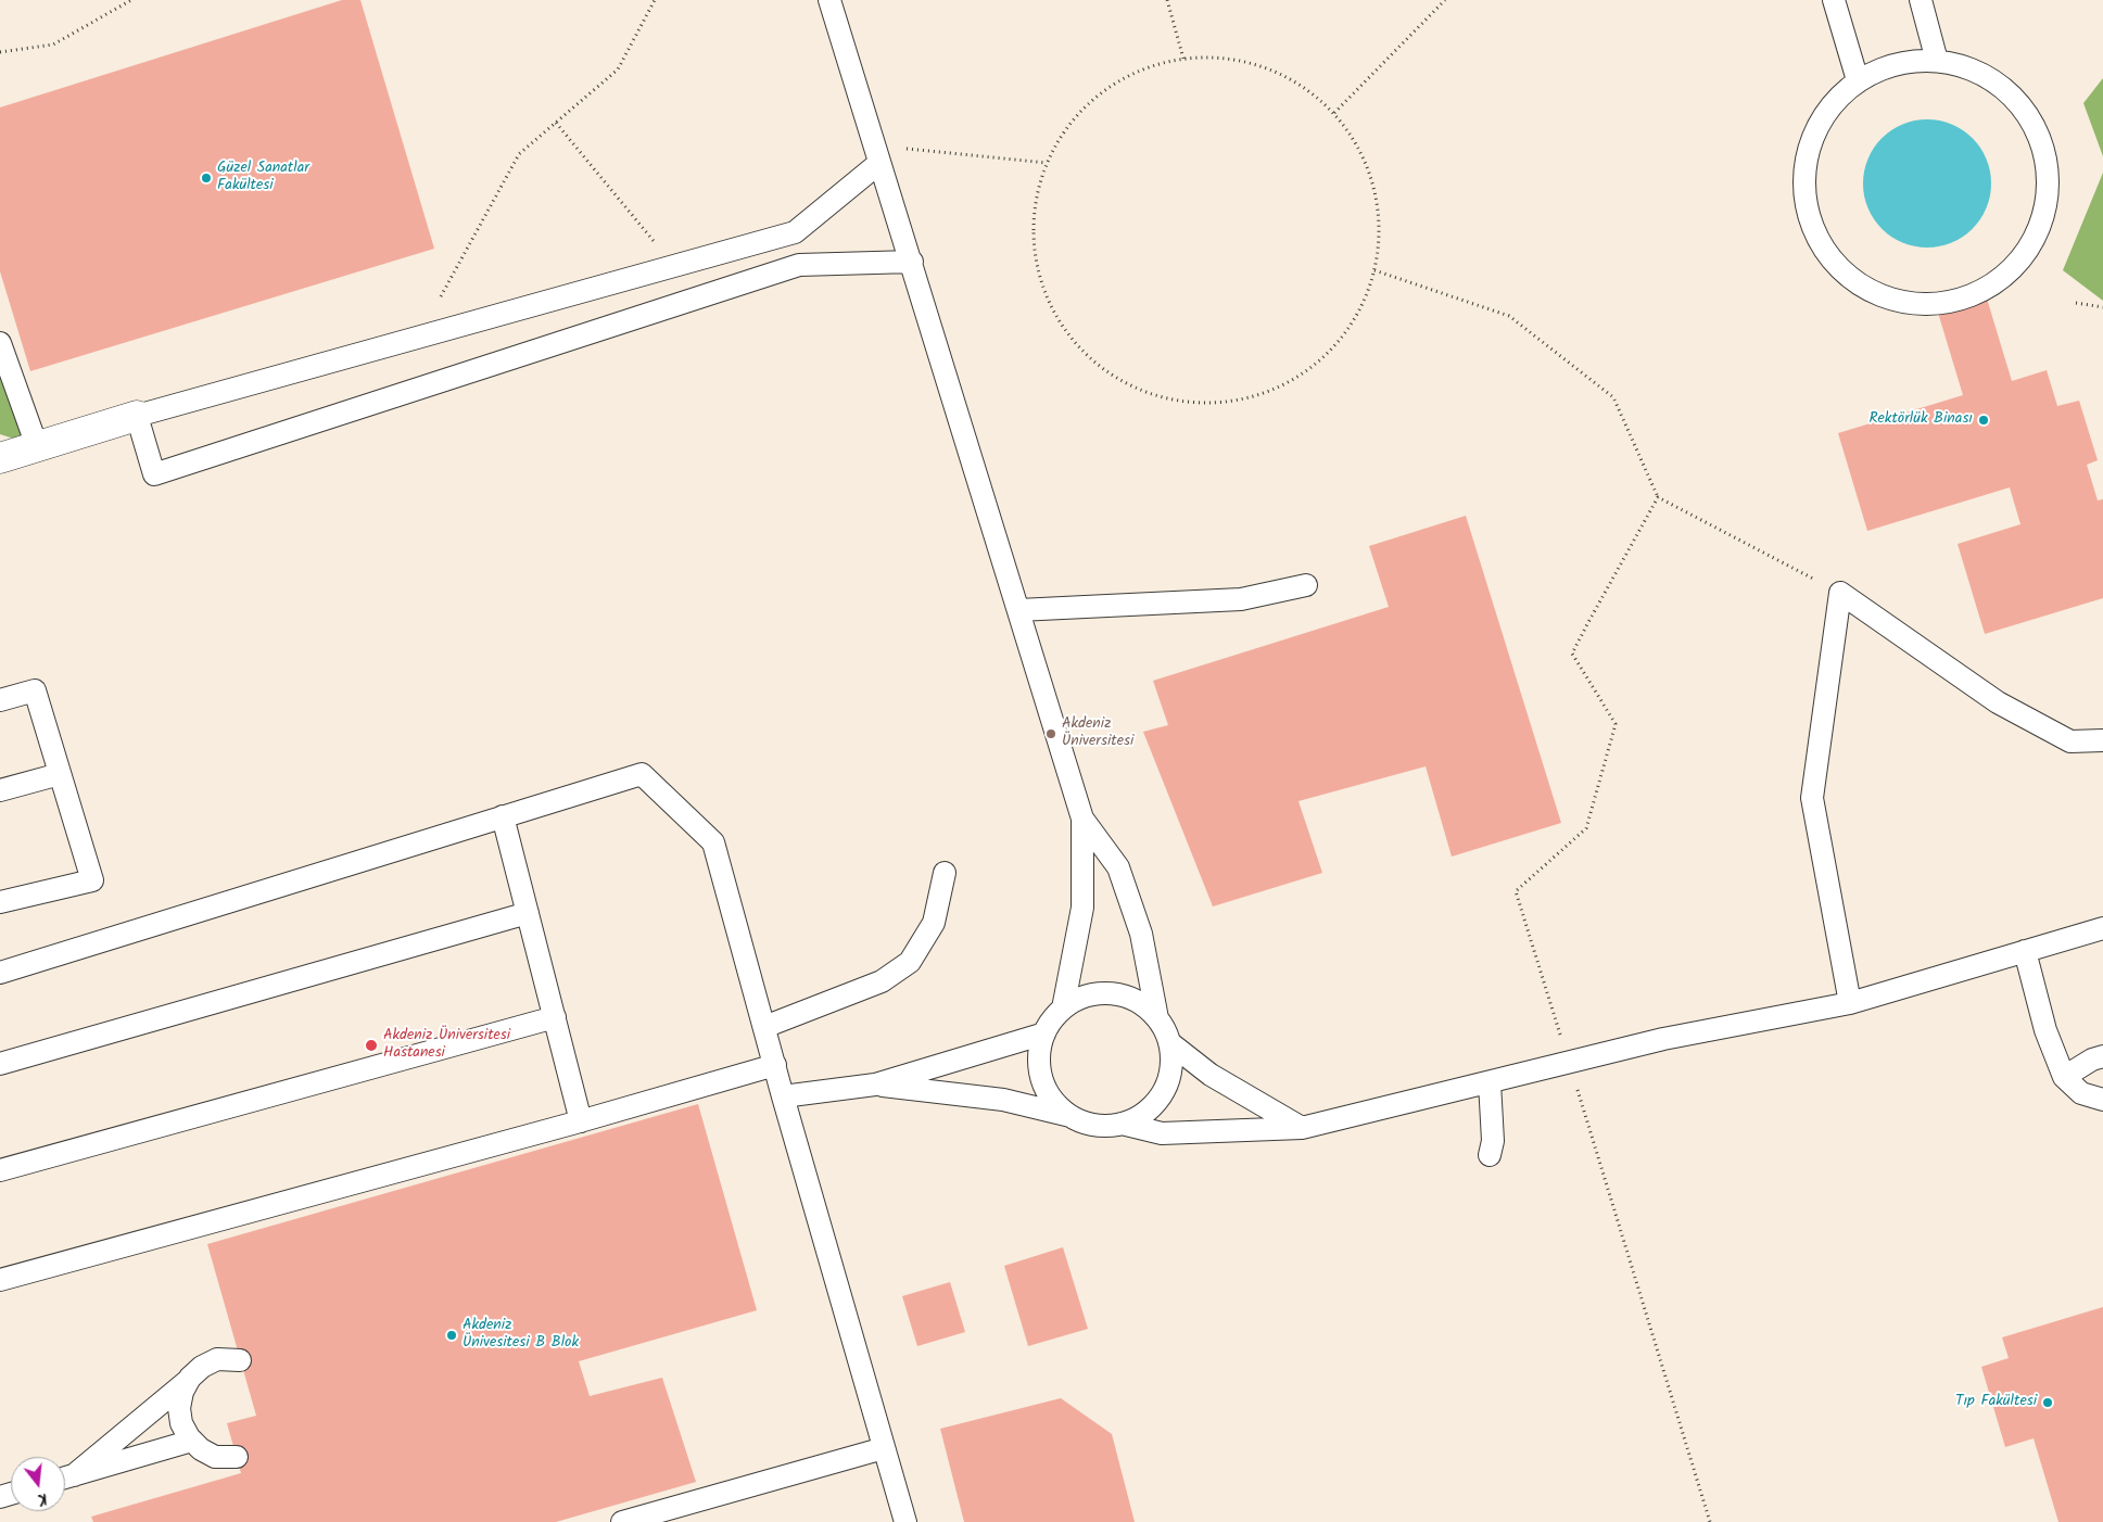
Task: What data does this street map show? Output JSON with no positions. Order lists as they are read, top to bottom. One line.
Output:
{"places":["Güzel Sanatlar Fakültesi","Rektörlük Binası","Akdeniz Üniversitesi","Akdeniz Üniversitesi Hastanesi","Akdeniz Ünivesitesi B Blok","Tıp Fakültesi"],"north":"bottom"}
